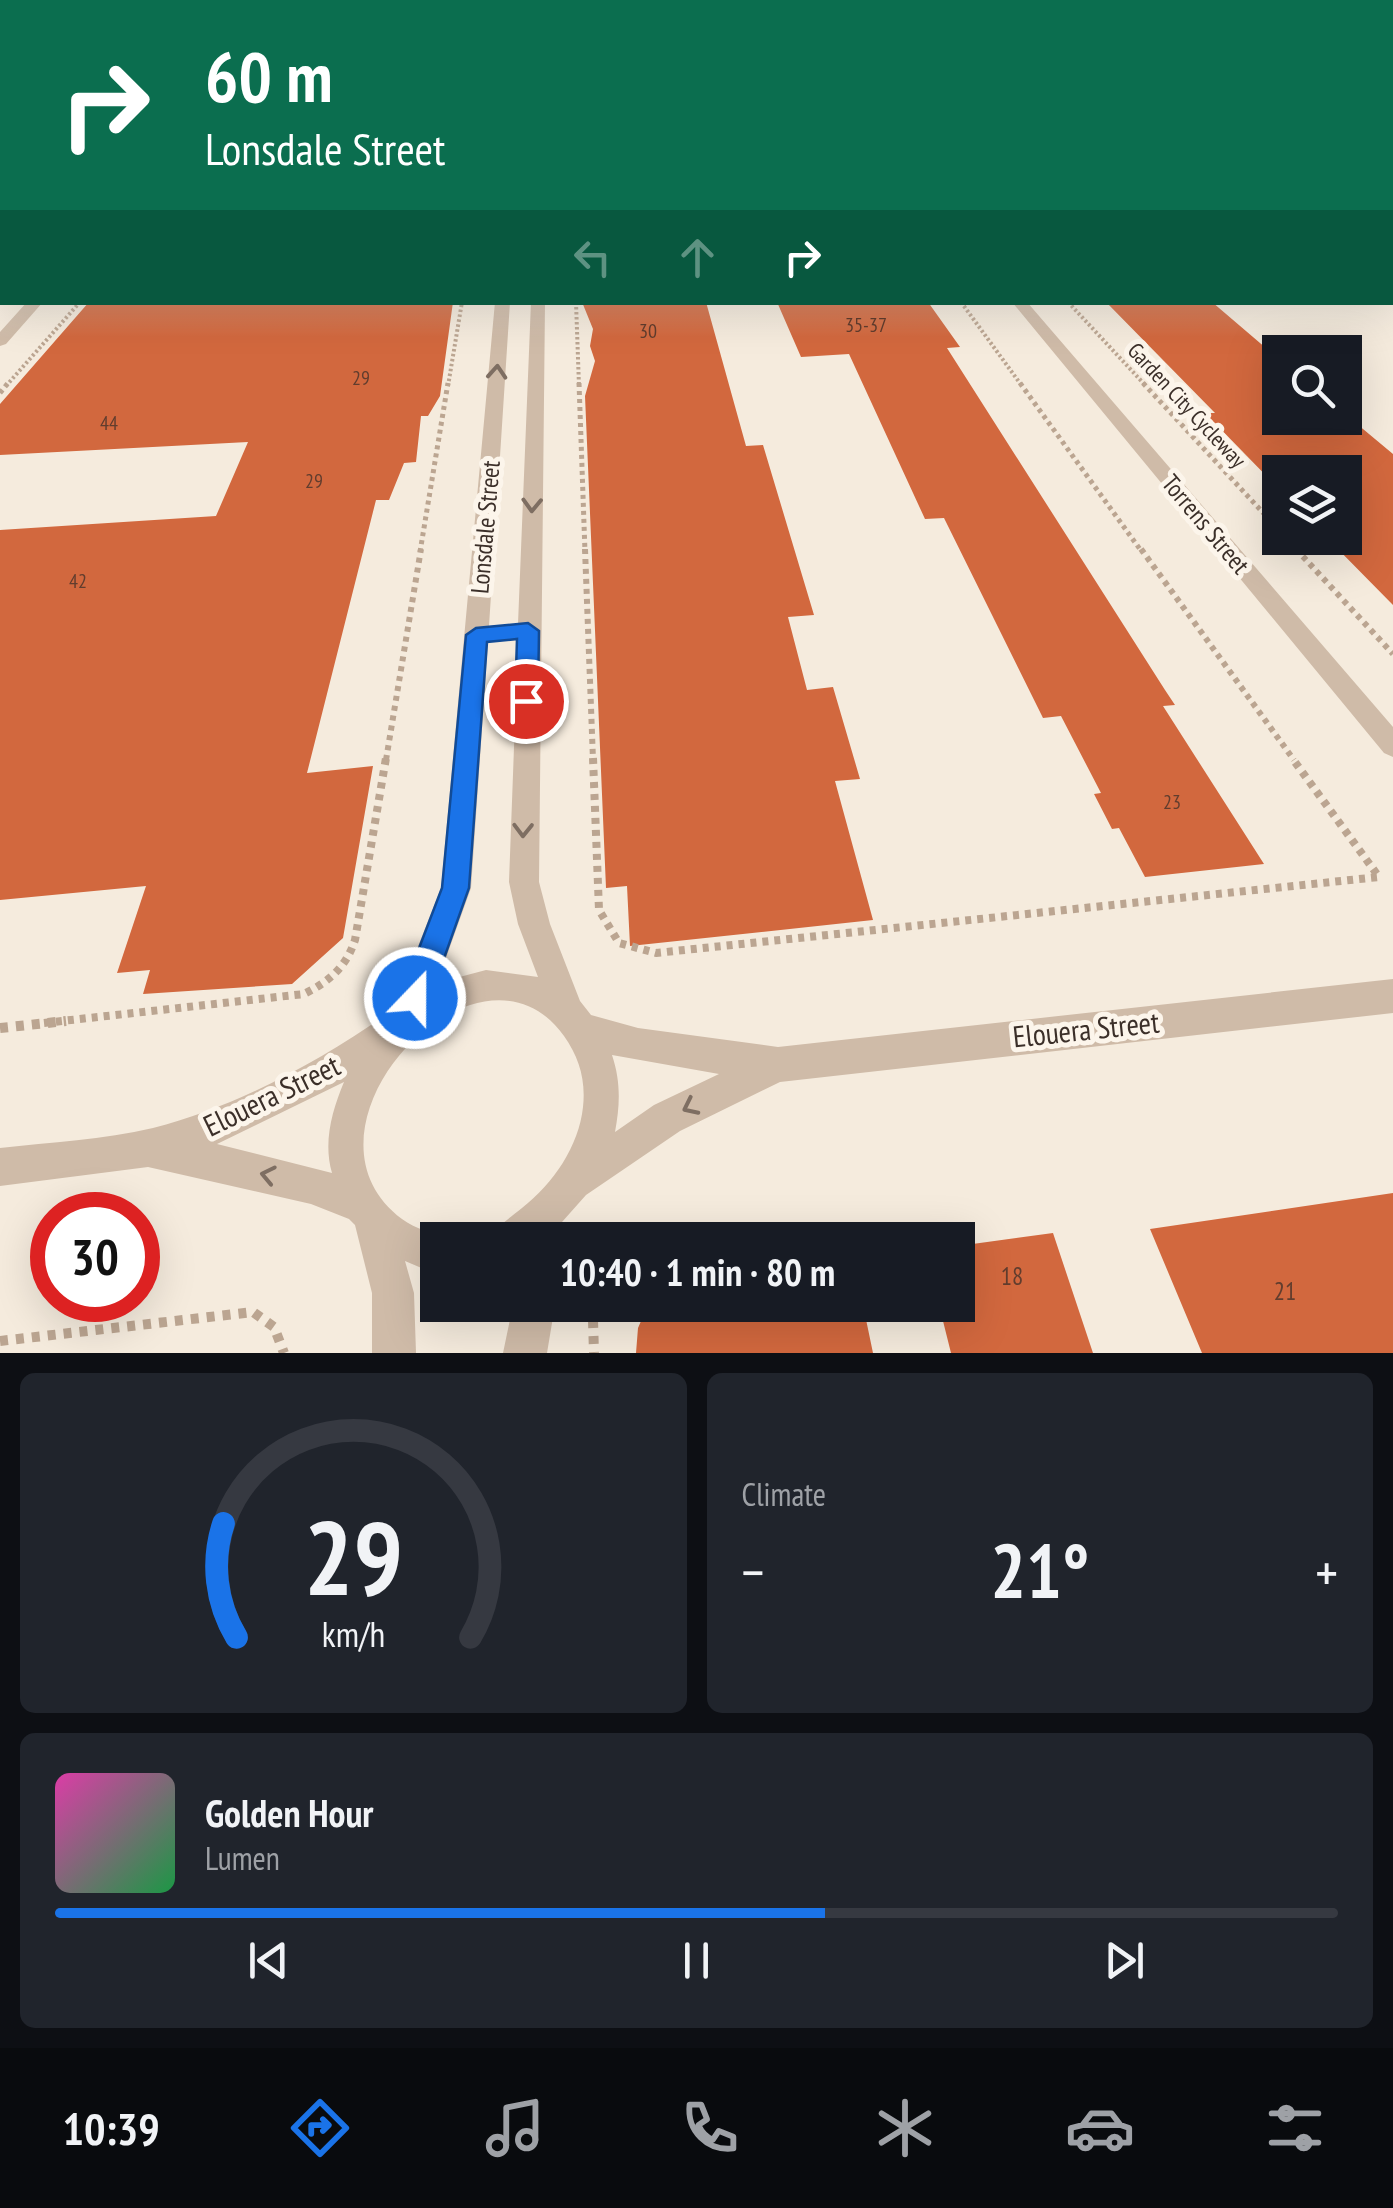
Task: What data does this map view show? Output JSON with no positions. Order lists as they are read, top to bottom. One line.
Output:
{"streets":{"street":["Torrens Street","Lonsdale Street","Elouera Street"],"path":["Garden City Cycleway"]},"crossings":[["Lonsdale Street","Elouera Street"]],"house_numbers":["35-37","30","29","44","29","42","23","18","21"],"page":{"turn":["60 m","Lonsdale Street"],"limit":"30","trip":"10:40 · 1 min · 80 m","tile":"Climate","heat":["−","21°","+"],"song":["Golden Hour","Lumen"],"tabs":"10:39","gauge":["29","km/h"]}}
